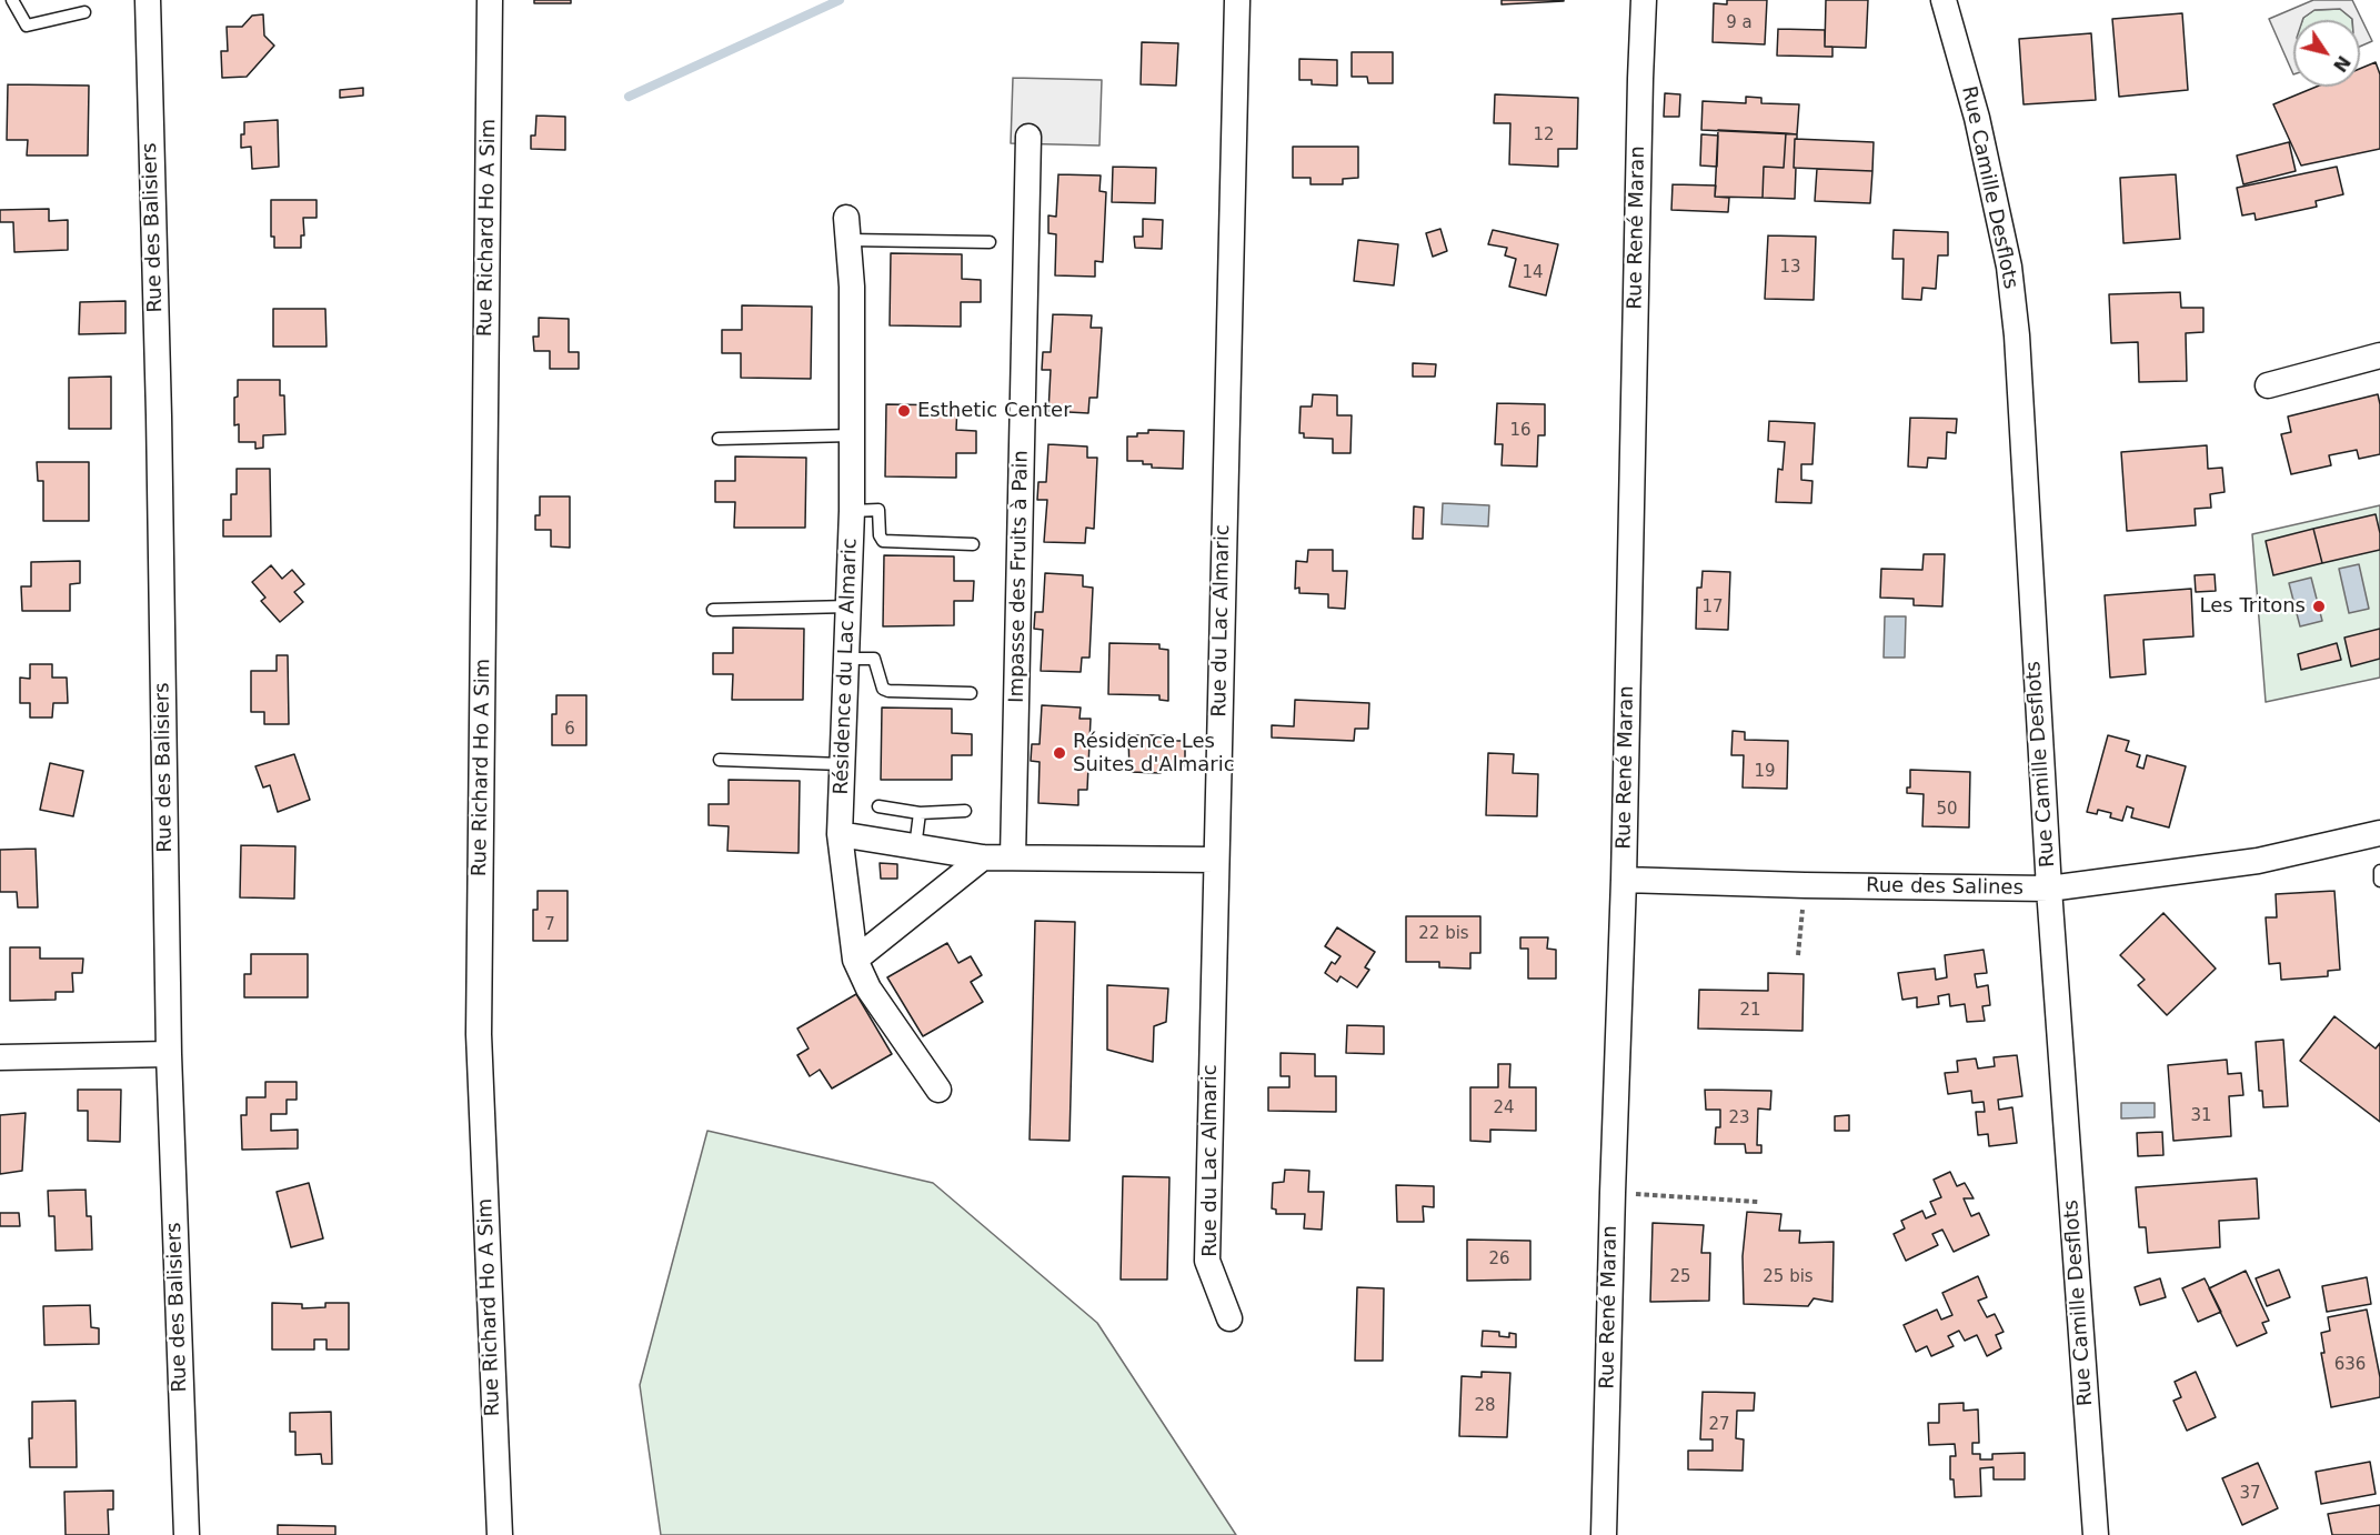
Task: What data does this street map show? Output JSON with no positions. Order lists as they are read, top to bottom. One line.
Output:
{"streets":{"street":["Rue Camille Desflots","Rue des Balisiers","Rue Richard Ho A Sim","Rue René Maran","Impasse des Fruits à Pain","Rue du Lac Almaric","Résidence du Lac Almaric","Rue des Salines"]},"crossings":[["Rue Camille Desflots","Rue des Salines"],["Rue René Maran","Rue des Salines"]],"places":["Esthetic Center","Les Tritons","Résidence Les Suites d'Almaric"],"house_numbers":["9 a","12","13","14","16","17","6","19","50","7","22 bis","21","24","31","23","26","25","25 bis","636","28","27","37"],"north":"bottom right"}
